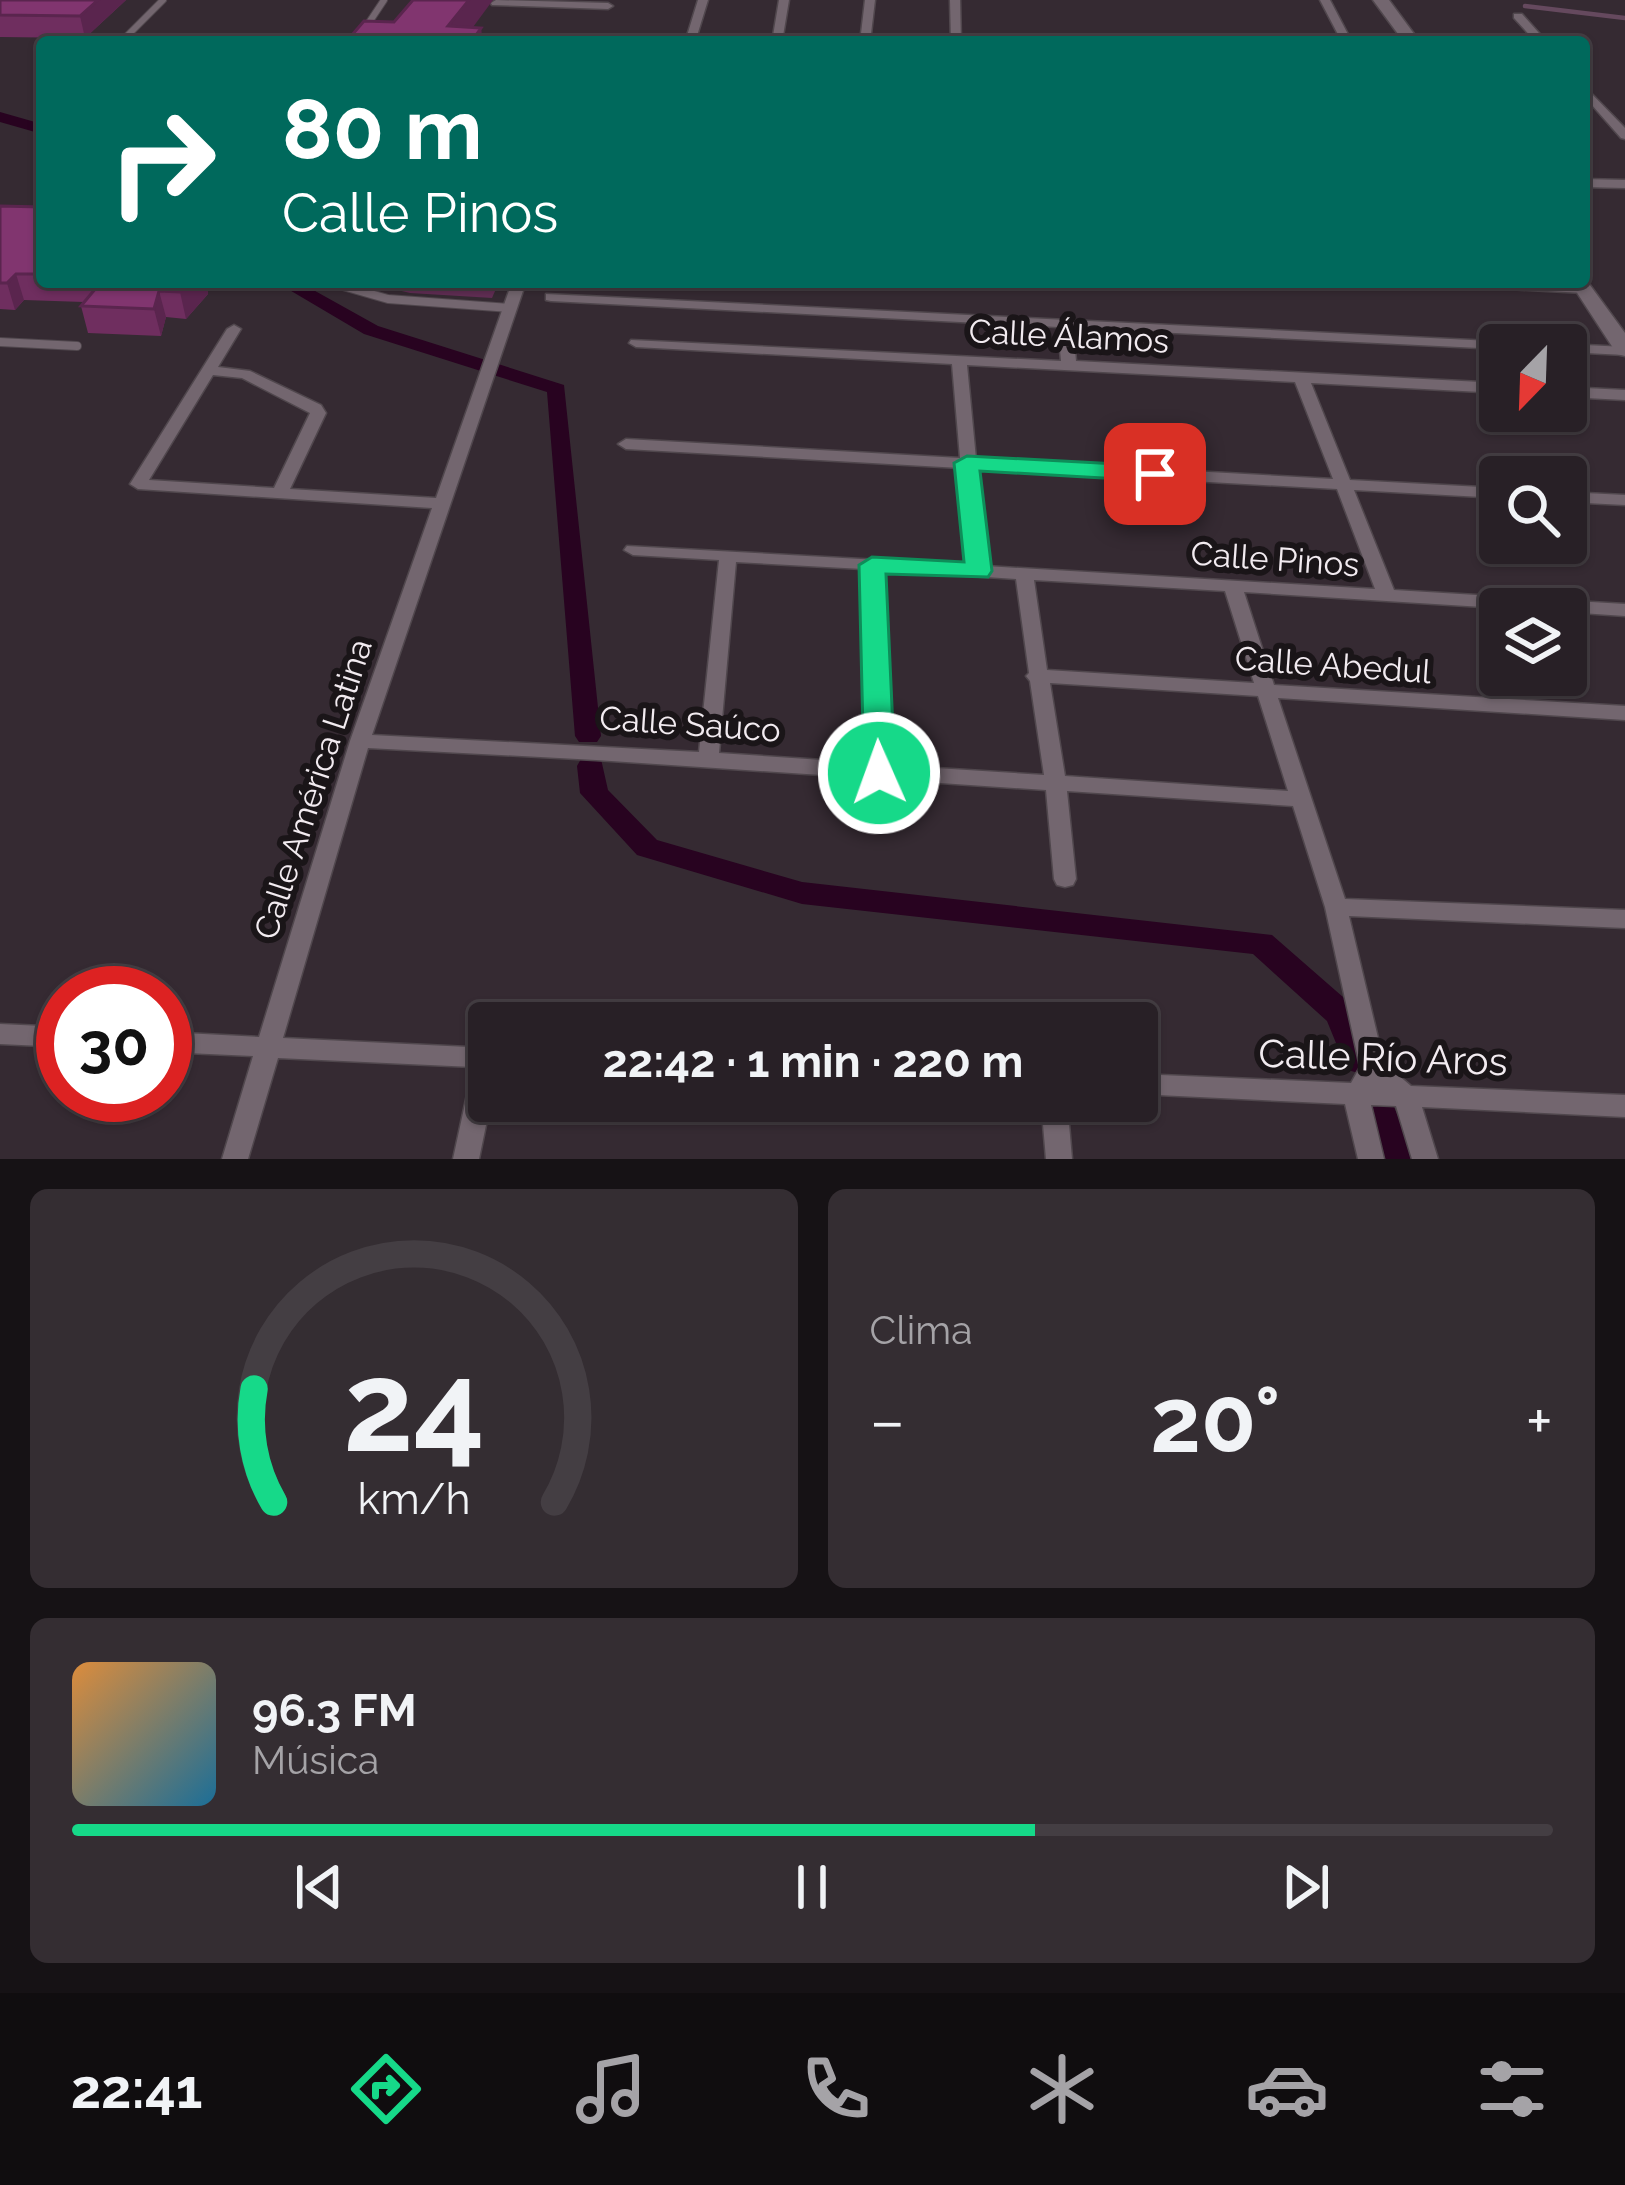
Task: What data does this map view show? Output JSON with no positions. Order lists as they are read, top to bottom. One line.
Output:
{"streets":{"street":["Calle Álamos","Calle Pinos","Calle Abedul","Calle Saúco","Calle América Latina","Calle Río Aros"]},"crossings":[["Calle Saúco","Calle América Latina"]],"north":"bottom left","page":{"turn":["80 m","Calle Pinos"],"limit":"30","trip":"22:42 · 1 min · 220 m","tile":"Clima","heat":["−","20°","+"],"song":["96.3 FM","Música"],"tabs":"22:41","gauge":["24","km/h"]}}
